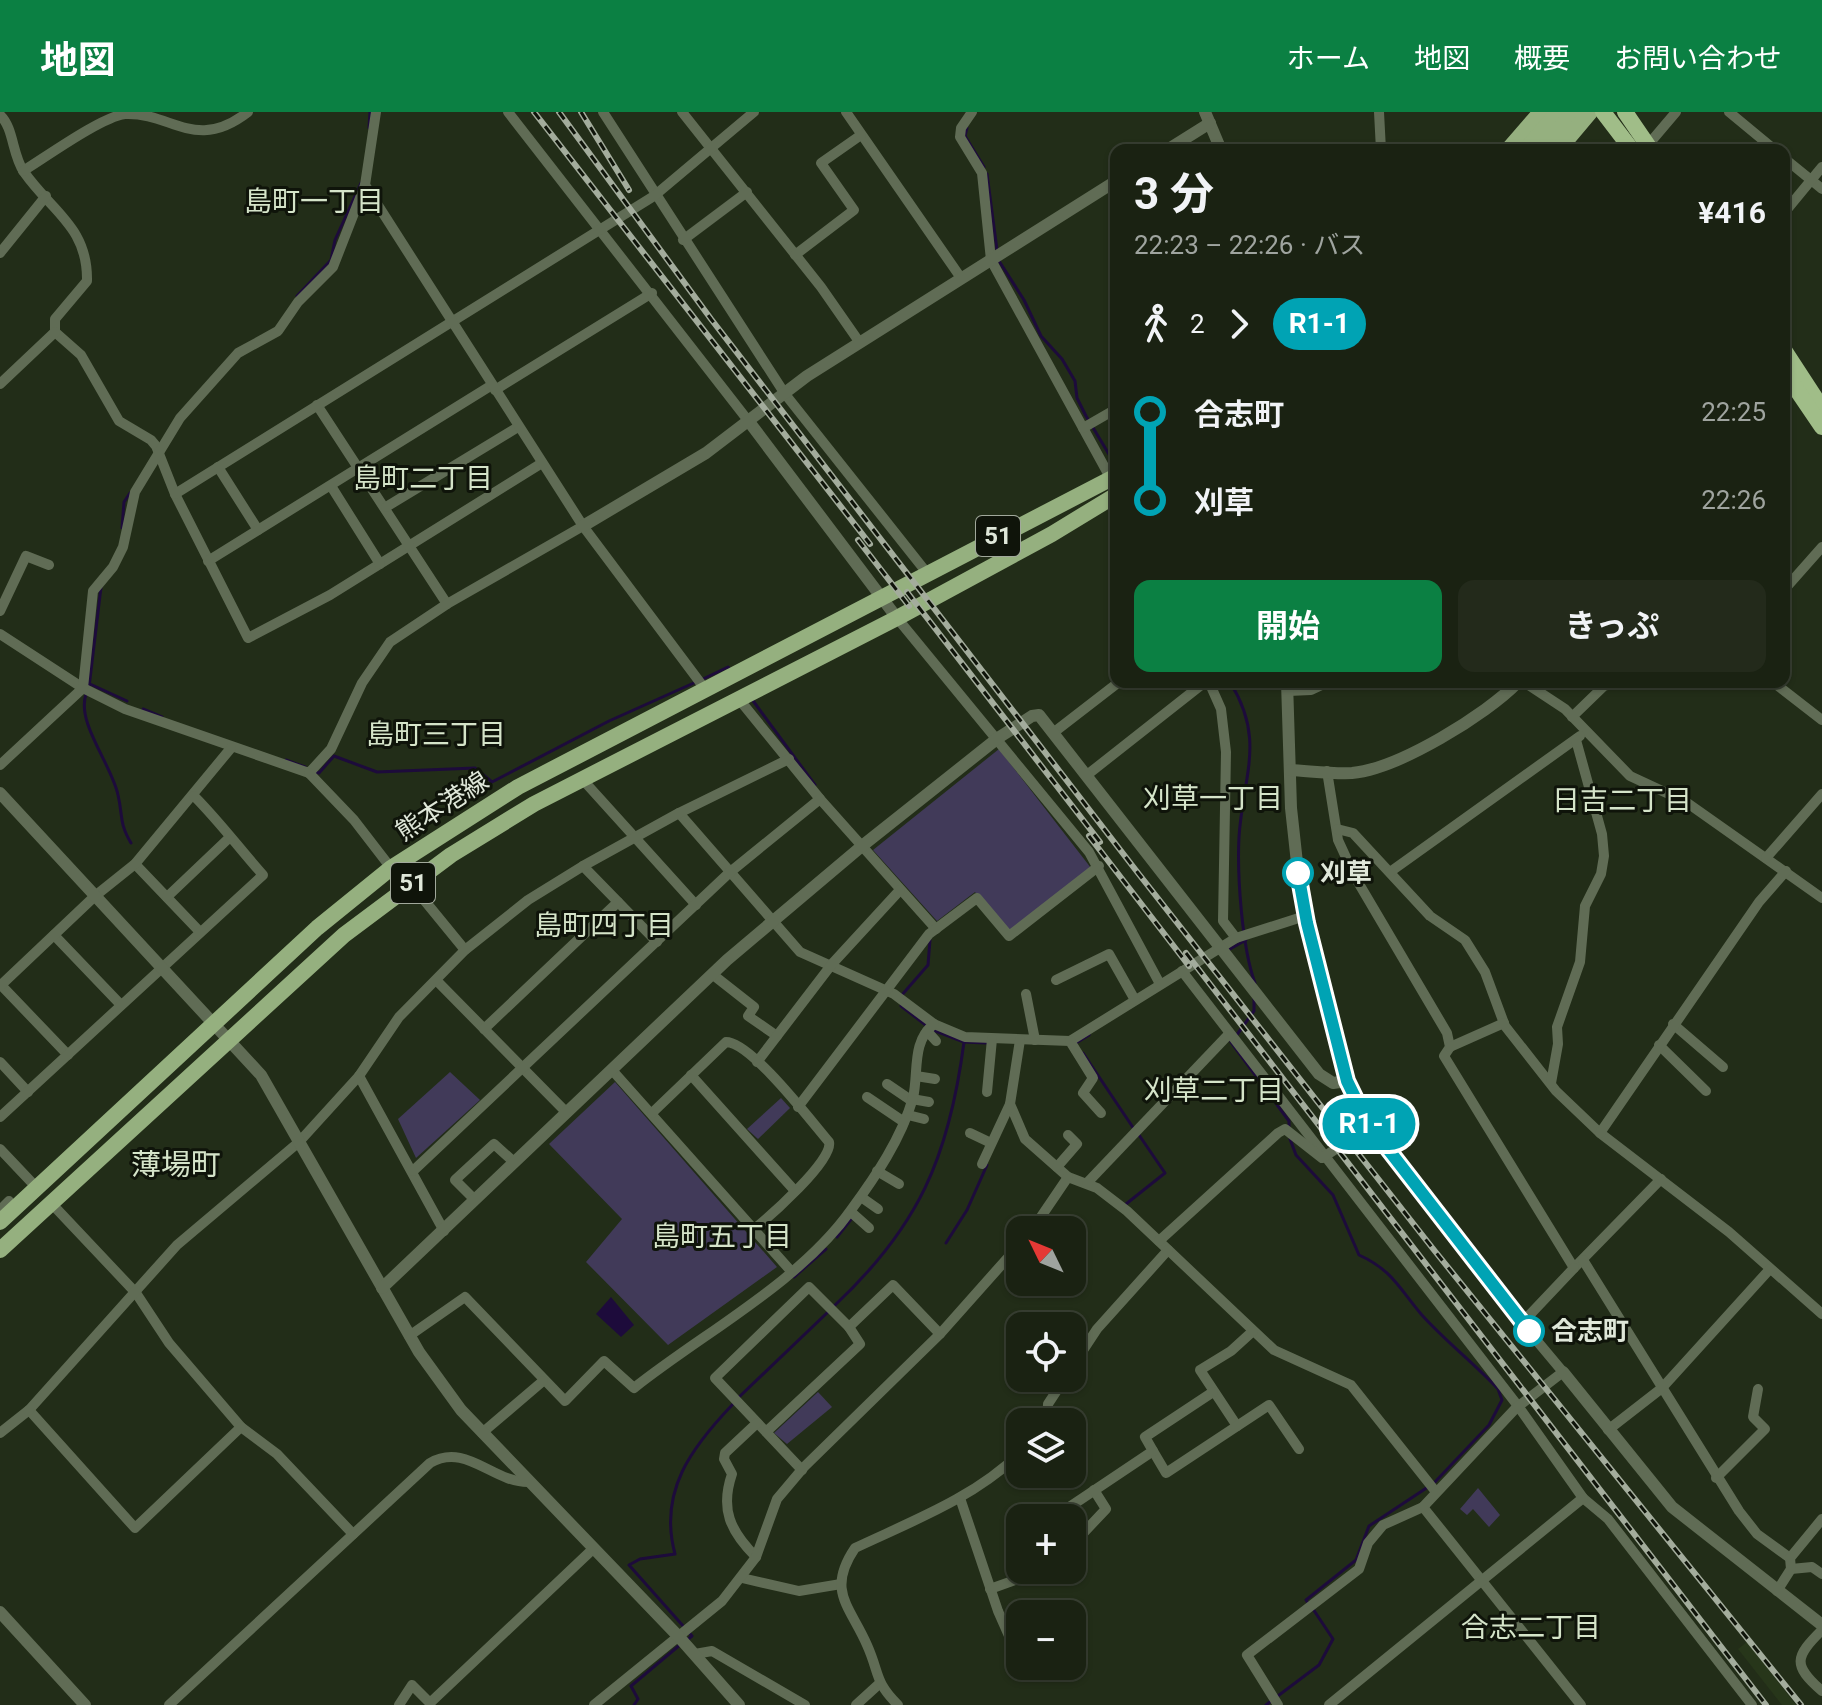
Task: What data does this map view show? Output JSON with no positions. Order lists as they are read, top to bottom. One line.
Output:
{"streets":{"main road":["51","熊本港線"]},"districts":["島町一丁目","島町二丁目","島町三丁目","刈草一丁目","日吉二丁目","島町四丁目","刈草二丁目","薄場町","島町五丁目","合志二丁目"],"places":["刈草","合志町"],"lines":["bus line R1-1"],"north":"top left","page":{"header":"地図","nav":["ホーム","地図","概要","お問い合わせ"],"on_map":"R1-1","heading":["3 分","22:23 – 22:26 · バス","¥416"],"legs":["2","R1-1"],"list":[{"name":"合志町","value":"22:25"},{"name":"刈草","value":"22:26"}],"buttons":["開始","きっぷ"],"map_buttons":["+","−"]}}
